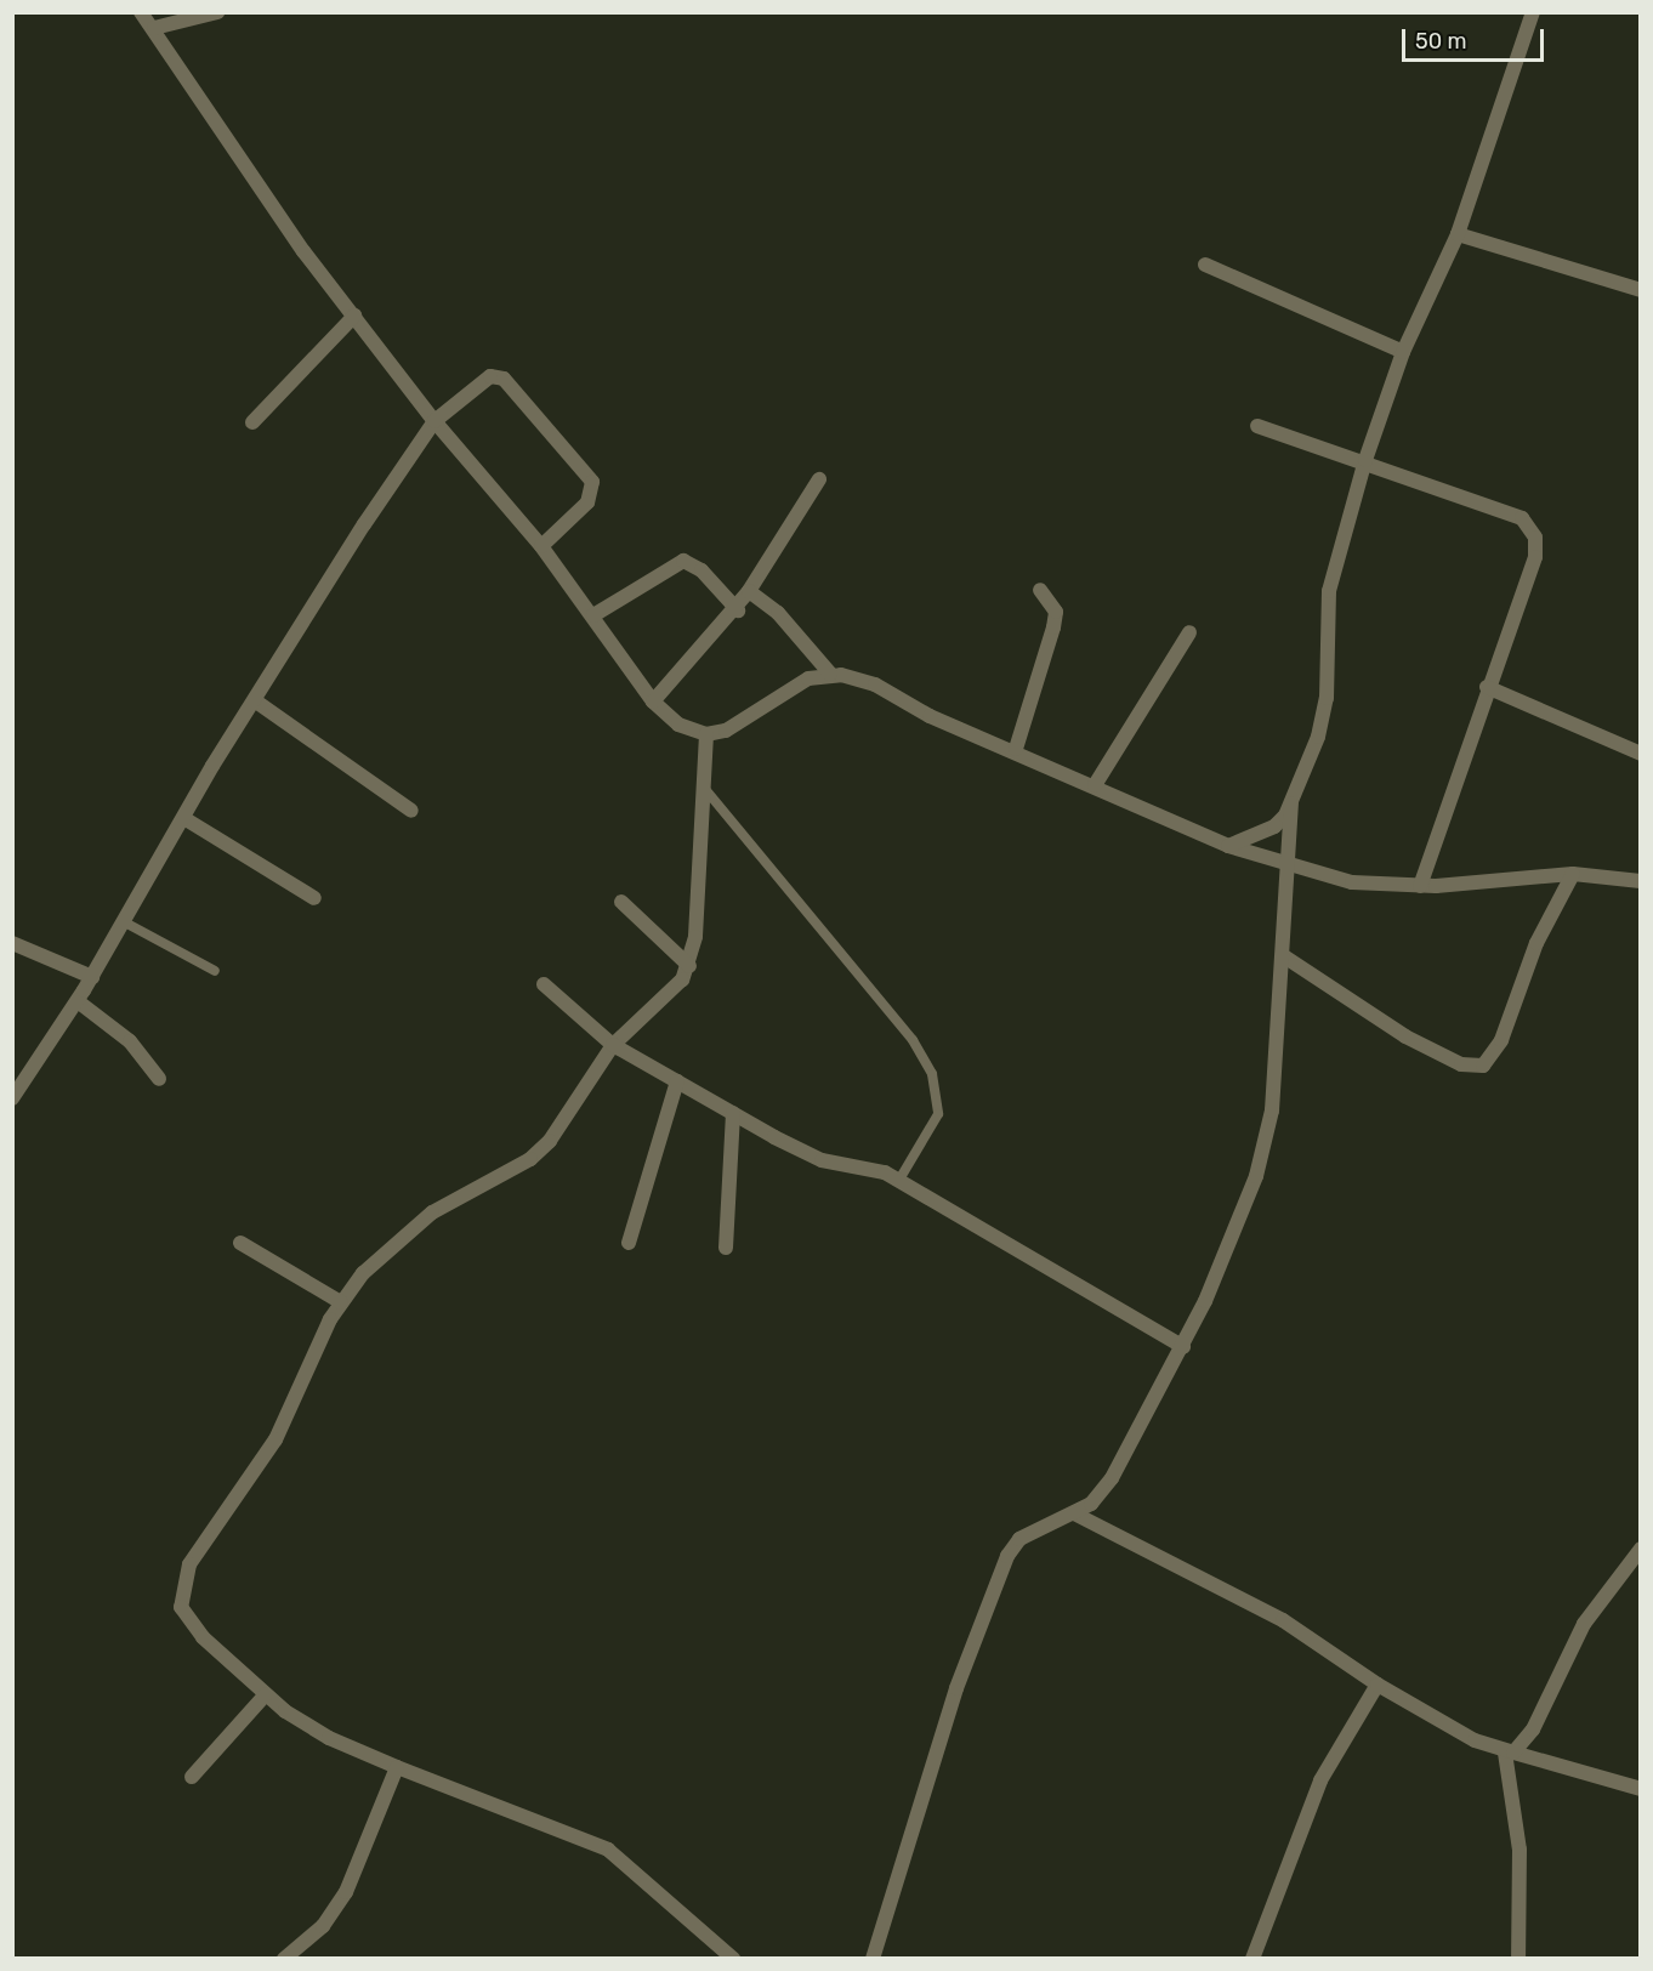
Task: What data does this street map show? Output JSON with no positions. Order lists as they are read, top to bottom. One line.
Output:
{"scale_bar":"50 m"}
